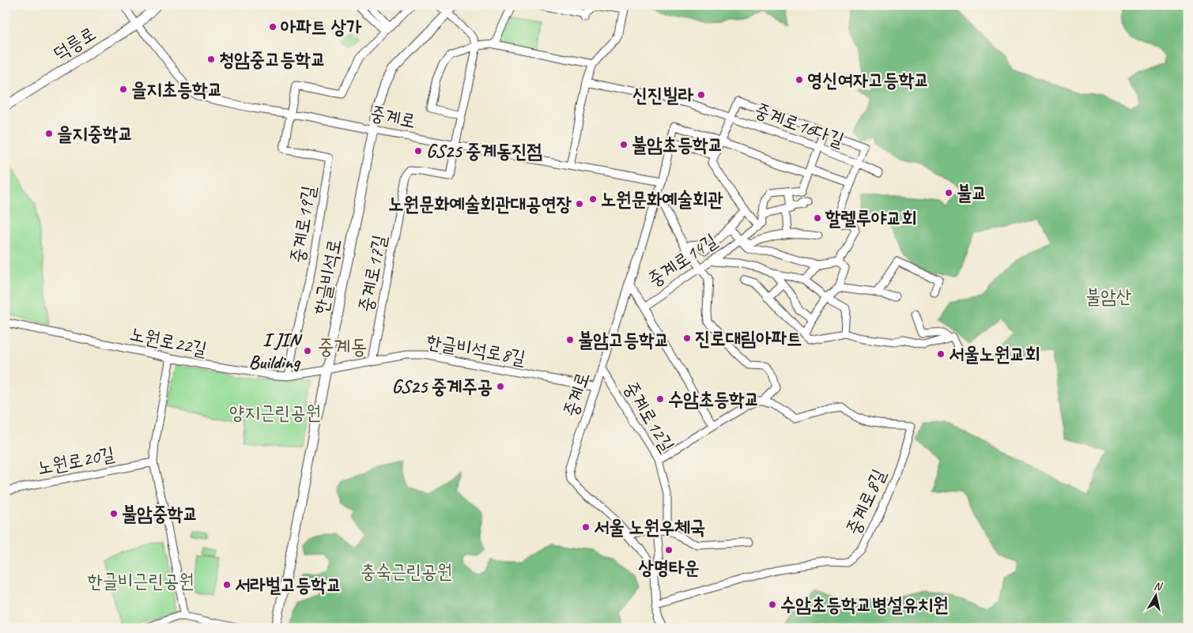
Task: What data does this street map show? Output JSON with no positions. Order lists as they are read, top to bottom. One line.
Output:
{"streets":{"main road":["덕릉로","한글비석로"],"street":["중계로","중계로16다길","중계로19길","중계로14길","중계로17길","노원로22길","한글비석로8길","중계로12길","노원로20길","중계로8길"]},"crossings":[["덕릉로","중계로"],["중계로","중계로19길"],["중계로","중계로17길"],["중계로","한글비석로"],["중계로","한글비석로8길"],["중계로","중계로12길"],["중계로","중계로8길"],["중계로19길","노원로22길"],["중계로17길","한글비석로8길"],["한글비석로","노원로22길"],["한글비석로","한글비석로8길"],["노원로22길","한글비석로8길"]],"districts":["중계동"],"parks":["불암산","양지근린공원","충숙근린공원","한글비근린공원"],"places":["아파트 상가","청암중고등학교","영신여자고등학교","을지초등학교","신진빌라","을지중학교","불암초등학교","GS25 중계동진점","불교","노원문화예술회관","노원문화예술회관대공연장","할렐루야교회","진로대림아파트","불암고등학교","I JIN Building","서울노원교회","GS25 중계주공","수암초등학교","불암중학교","서울 노원우체국","상명타운","서라벌고등학교","수암초등학교병설유치원"],"north":"top"}
